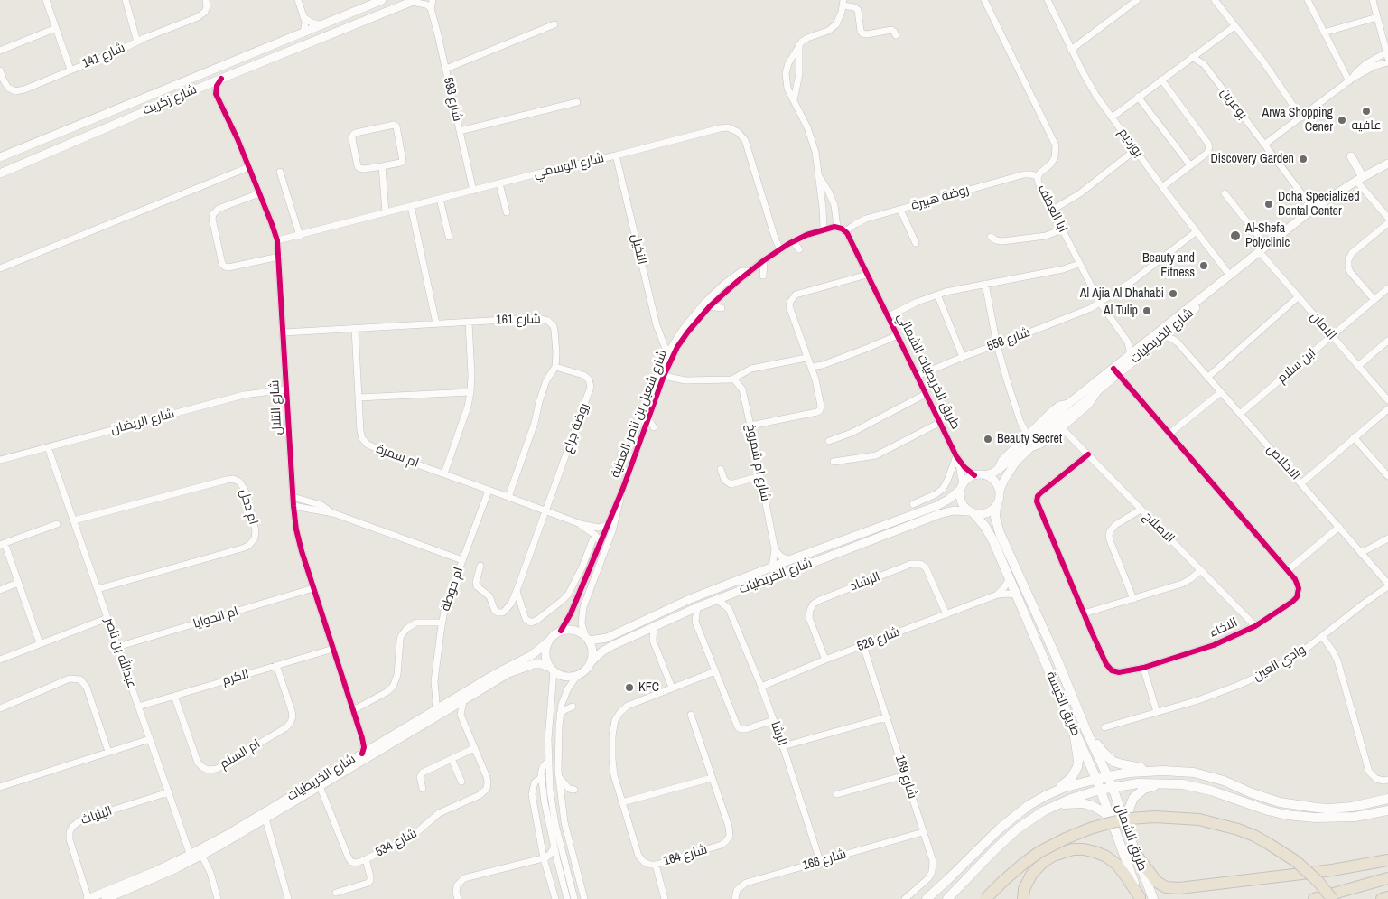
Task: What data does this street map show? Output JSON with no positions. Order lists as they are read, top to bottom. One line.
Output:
{"streets":{"main road":["طريق الخيسة","طريق الشمال"],"street":["شارع 141","شارع 593","شارع زكريت","بوعرين","بورديم","شارع الوسمي","روضة هبيرة","ابا العطف","النخيل","شارع 161","الامان","شارع الخريطيات","شارع 558","ابن سلام","طريق الخريطيات الشمالي","شارع التلال","شارع شعيل بن ناصر العطية","شارع الريضان","روضة جراع","ام سمرة","شارع ام شمروخ","الاخلاص","ام دحل","الاصلاح","الرشاد","ام حوطة","ام الحوايا","الاخاء","شارع 526","عبدالله بن ناصر","وادي العين","الكرم","الرشا","ام السلم","شارع 169","اليثياث","شارع 534","شارع 164","شارع 166"]},"crossings":[["شارع 593","شارع الوسمي"],["بوعرين","شارع الخريطيات"],["بورديم","شارع الخريطيات"],["بورديم","شارع 558"],["شارع الوسمي","النخيل"],["شارع الوسمي","شارع التلال"],["شارع الوسمي","شارع شعيل بن ناصر العطية"],["روضة هبيرة","ابا العطف"],["ابا العطف","شارع 558"],["شارع 161","روضة جراع"],["شارع 161","ام سمرة"],["الامان","شارع الخريطيات"],["الامان","ابن سلام"],["شارع الخريطيات","طريق الخريطيات الشمالي"],["شارع الخريطيات","شارع التلال"],["شارع الخريطيات","شارع شعيل بن ناصر العطية"],["شارع الخريطيات","شارع ام شمروخ"],["شارع الخريطيات","الاخلاص"],["شارع الخريطيات","ام حوطة"],["شارع الخريطيات","الاخاء"],["شارع الخريطيات","عبدالله بن ناصر"],["شارع الخريطيات","طريق الخيسة"],["شارع الخريطيات","اليثياث"],["شارع الخريطيات","شارع 534"],["شارع 558","طريق الخريطيات الشمالي"],["ابن سلام","الاخلاص"],["طريق الخريطيات الشمالي","طريق الخيسة"],["شارع التلال","شارع الريضان"],["شارع التلال","ام الحوايا"],["شارع التلال","الكرم"],["شارع شعيل بن ناصر العطية","ام سمرة"],["شارع الريضان","عبدالله بن ناصر"],["روضة جراع","ام سمرة"],["ام سمرة","ام حوطة"],["الاخلاص","وادي العين"],["ام دحل","عبدالله بن ناصر"],["الاصلاح","الاخاء"],["الرشاد","شارع 526"],["ام الحوايا","عبدالله بن ناصر"],["شارع 526","طريق الخيسة"],["شارع 526","الرشا"],["شارع 526","شارع 169"],["عبدالله بن ناصر","الكرم"],["عبدالله بن ناصر","اليثياث"],["الكرم","ام السلم"],["طريق الخيسة","طريق الشمال"],["الرشا","شارع 166"],["شارع 169","شارع 166"]],"places":["عافيه","Arwa Shopping Cener","Discovery Garden","Doha Specialized Dental Center","Al-Shefa Polyclinic","Beauty and Fitness","Al Ajia Al Dhahabi","Al Tulip","Beauty Secret","KFC"]}
